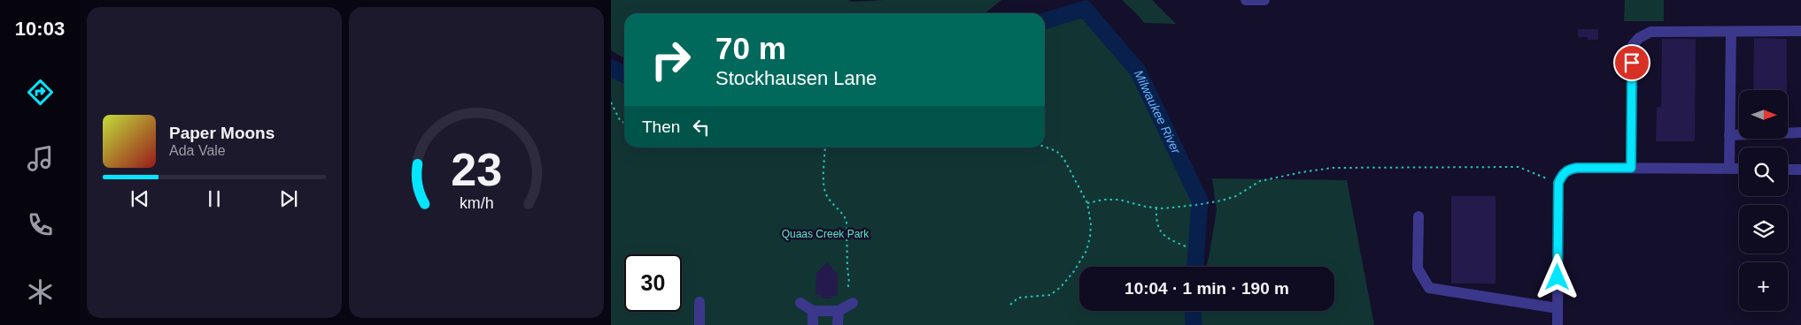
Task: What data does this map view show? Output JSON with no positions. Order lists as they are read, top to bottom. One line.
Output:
{"water":["Milwaukee River"],"parks":["Quaas Creek Park"],"north":"right","page":{"tabs":"10:03","turn":["70 m","Stockhausen Lane"],"map_buttons":"+","then":"Then","song":["Paper Moons","Ada Vale"],"limit":"30","trip":"10:04 · 1 min · 190 m","gauge":["23","km/h"]}}
